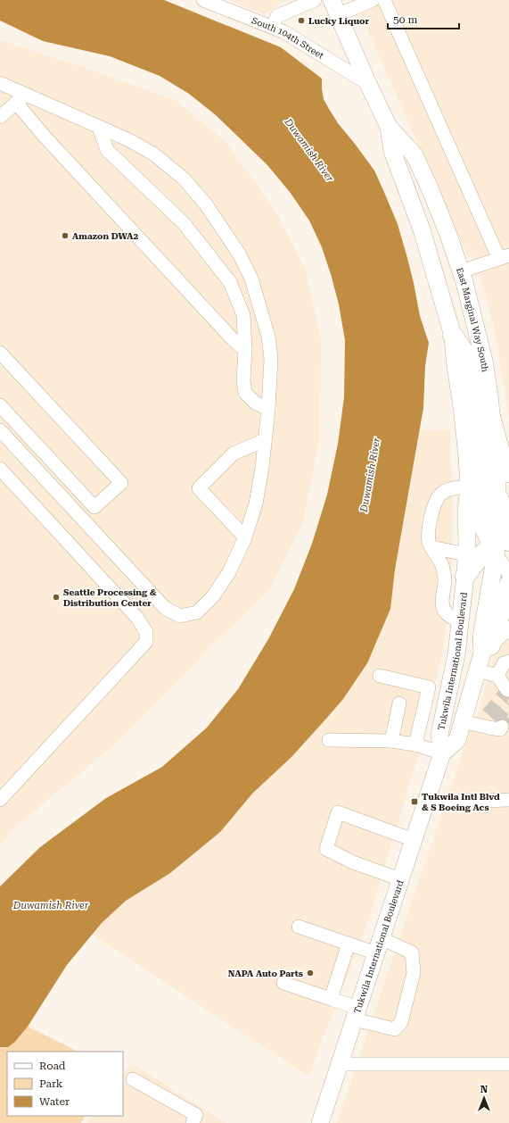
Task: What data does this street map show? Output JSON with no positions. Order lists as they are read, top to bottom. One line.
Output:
{"streets":{"main road":["East Marginal Way South","Tukwila International Boulevard"],"street":["South 104th Street"]},"crossings":[["South 104th Street","East Marginal Way South"],["East Marginal Way South","Tukwila International Boulevard"]],"water":["Duwamish River"],"places":{"other":["Lucky Liquor","Amazon DWA2","Seattle Processing & Distribution Center","NAPA Auto Parts"],"transit":["Tukwila Intl Blvd & S Boeing Acs"]},"legend":["Road","Park","Water"],"scale_bar":"50 m","north":"top"}
